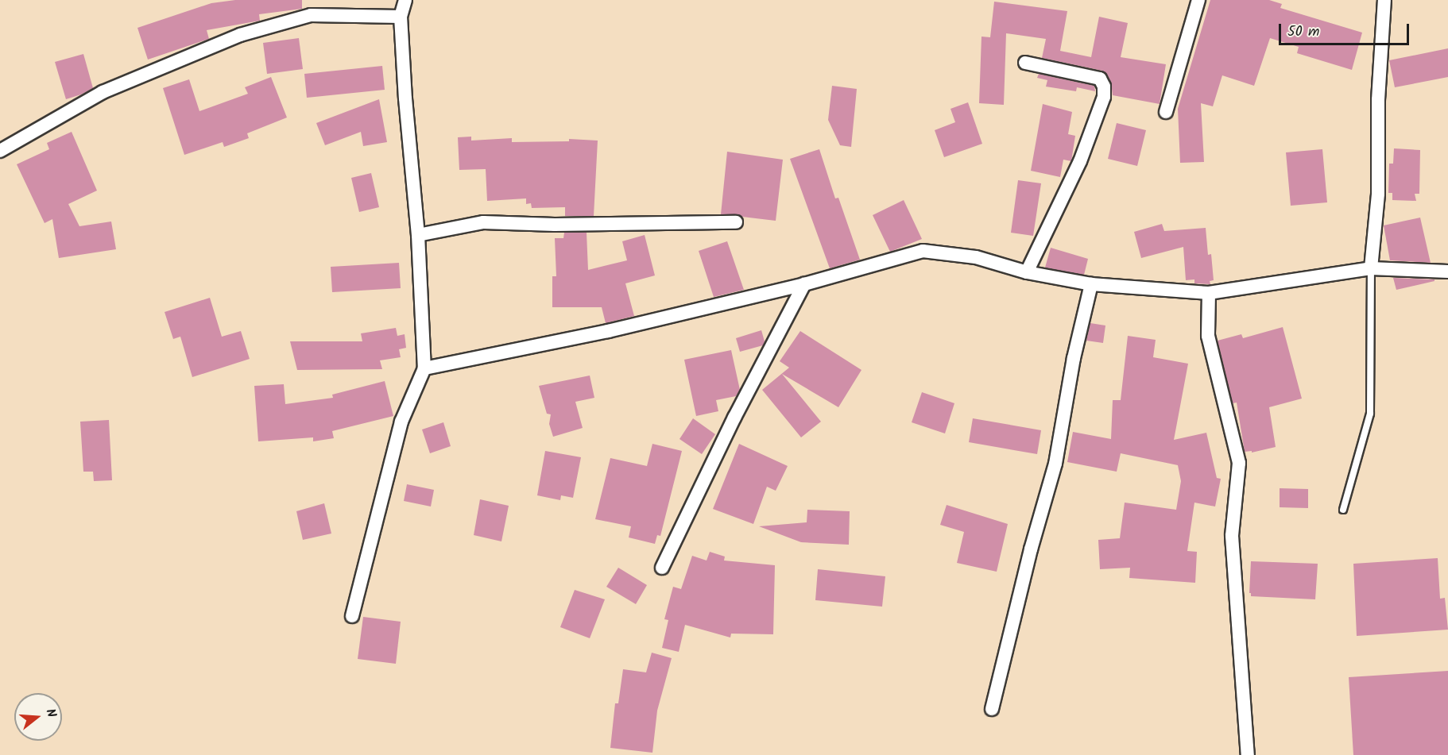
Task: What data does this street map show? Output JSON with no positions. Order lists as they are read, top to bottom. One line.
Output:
{"scale_bar":"50 m","north":"right"}
